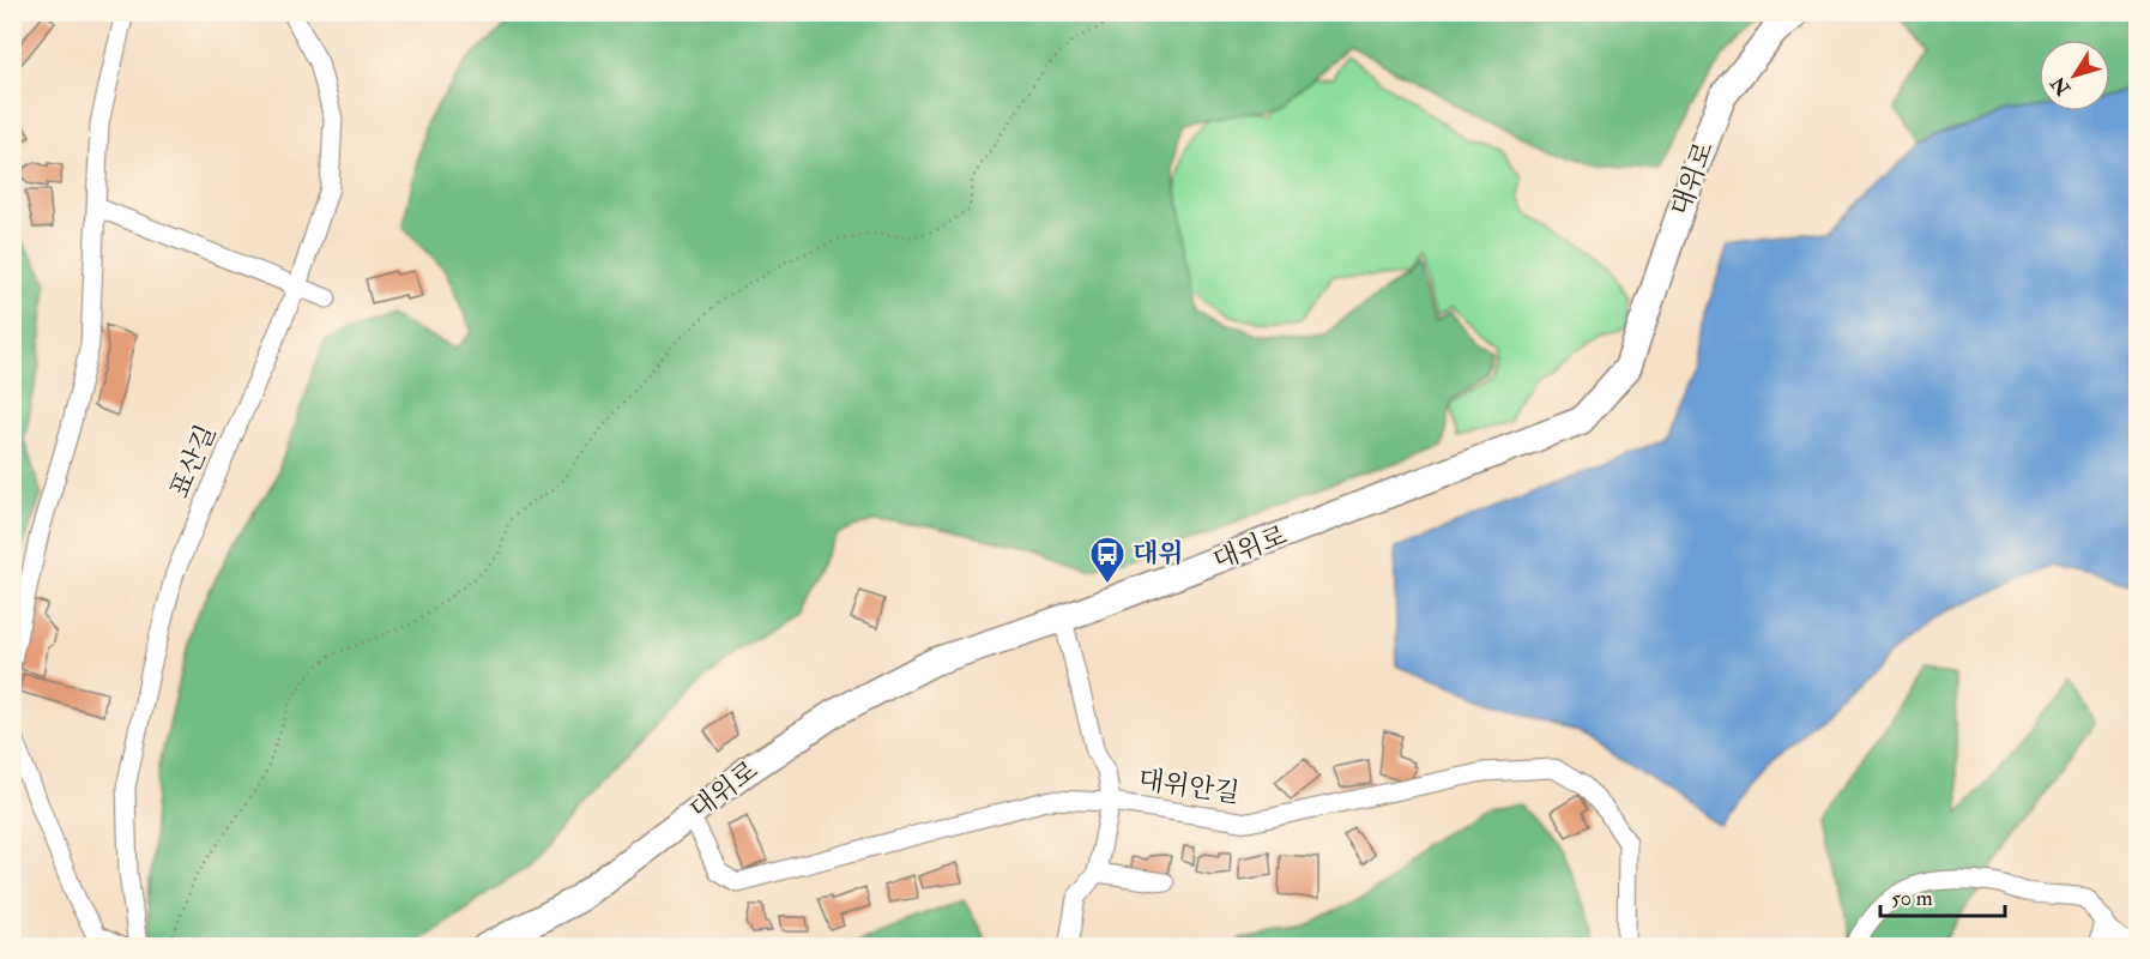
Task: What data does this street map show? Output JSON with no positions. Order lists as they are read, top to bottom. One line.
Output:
{"streets":{"main road":["대위로"],"street":["표산길","대위안길"]},"crossings":[["대위로","대위안길"]],"places":{"bus stop":["대위"]},"scale_bar":"50 m","north":"bottom left"}
